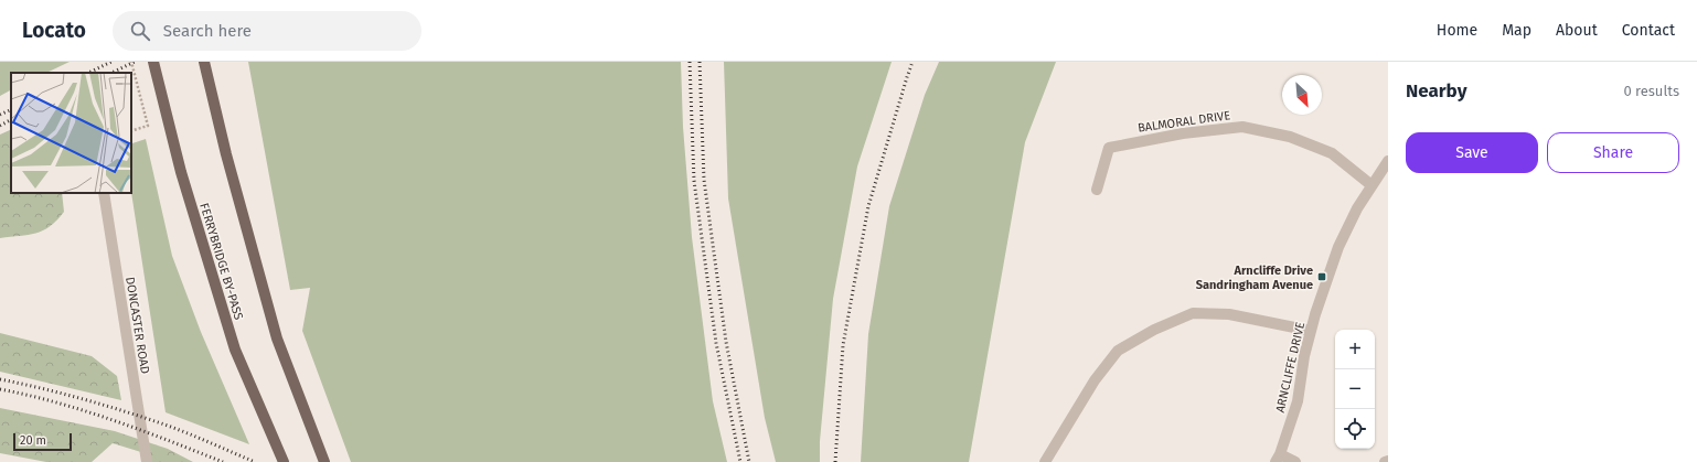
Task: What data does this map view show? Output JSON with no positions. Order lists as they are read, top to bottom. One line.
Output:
{"streets":{"main road":["FERRYBRIDGE BY-PASS"],"street":["BALMORAL DRIVE","DONCASTER ROAD","ARNCLIFFE DRIVE"]},"crossings":[["BALMORAL DRIVE","ARNCLIFFE DRIVE"]],"places":{"transit":["Arncliffe Drive Sandringham Avenue"]},"scale_bar":"20 m","north":"bottom right","page":{"header":"Locato","search":"Search here","nav":["Home","Map","About","Contact"],"heading":["Nearby","0 results"],"buttons":["Save","Share"],"map_buttons":["+","−"],"scale":"20 m"}}
